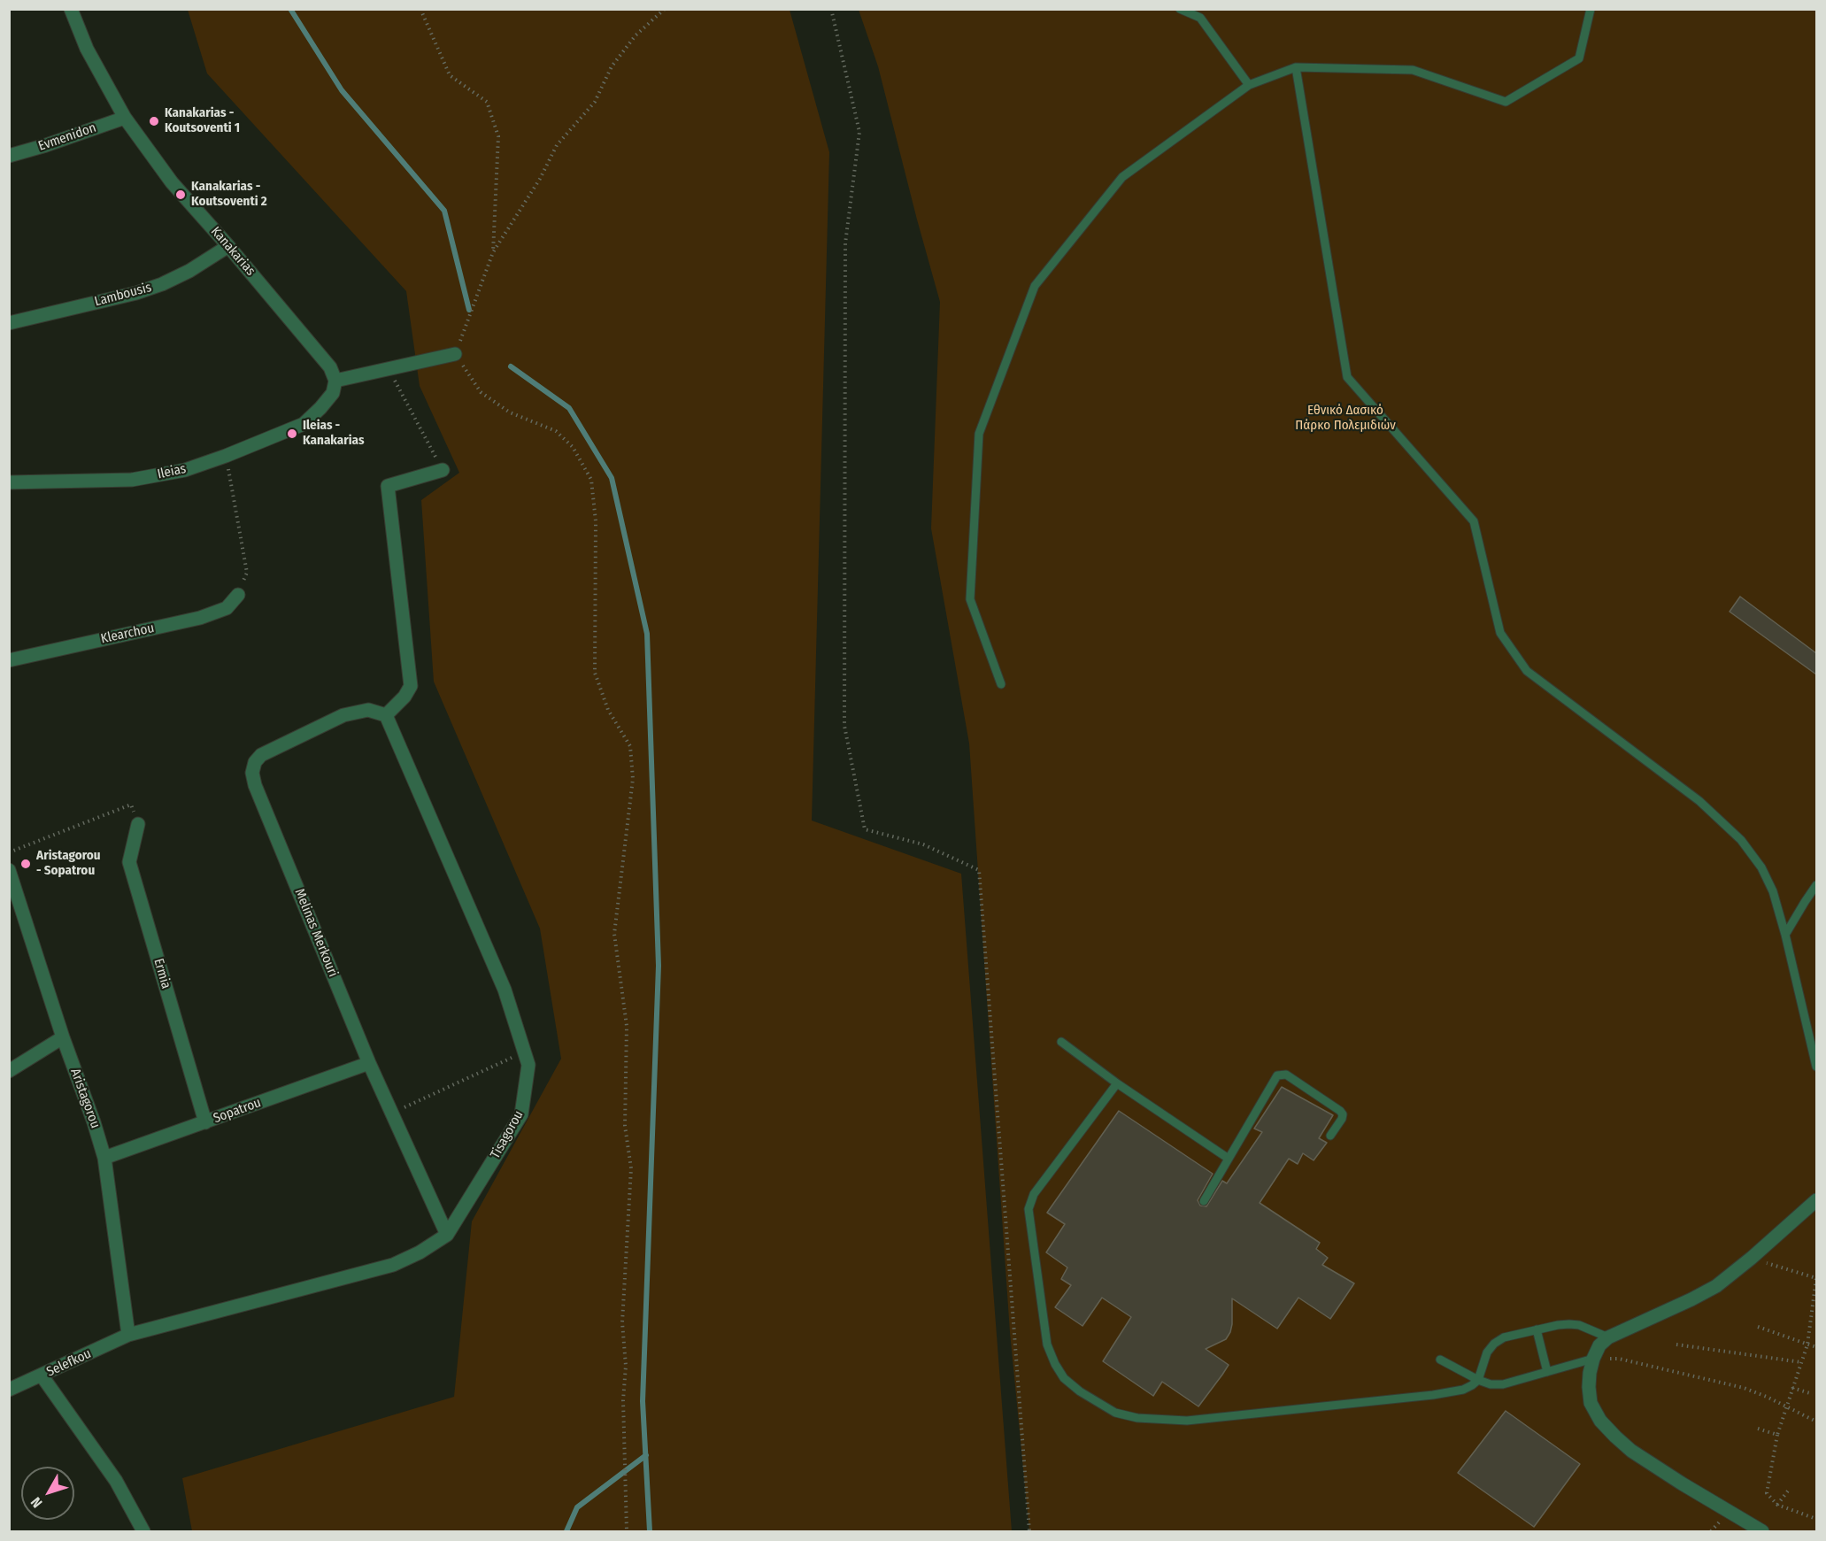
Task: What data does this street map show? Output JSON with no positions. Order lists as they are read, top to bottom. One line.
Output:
{"streets":{"street":["Evmenidon","Kanakarias","Lambousis","Ileias","Klearchou","Melinas Merkouri","Ermia","Aristagorou","Sopatrou","Tisagorou","Selefkou"]},"crossings":[["Evmenidon","Kanakarias"],["Kanakarias","Lambousis"],["Kanakarias","Ileias"],["Melinas Merkouri","Sopatrou"],["Melinas Merkouri","Tisagorou"],["Ermia","Sopatrou"],["Aristagorou","Sopatrou"],["Aristagorou","Tisagorou"],["Aristagorou","Selefkou"],["Tisagorou","Selefkou"]],"parks":["Εθνικό Δασικό Πάρκο Πολεμιδιών"],"places":["Kanakarias - Koutsoventi 1","Kanakarias - Koutsoventi 2","Ileias - Kanakarias","Aristagorou - Sopatrou"],"north":"bottom left"}
